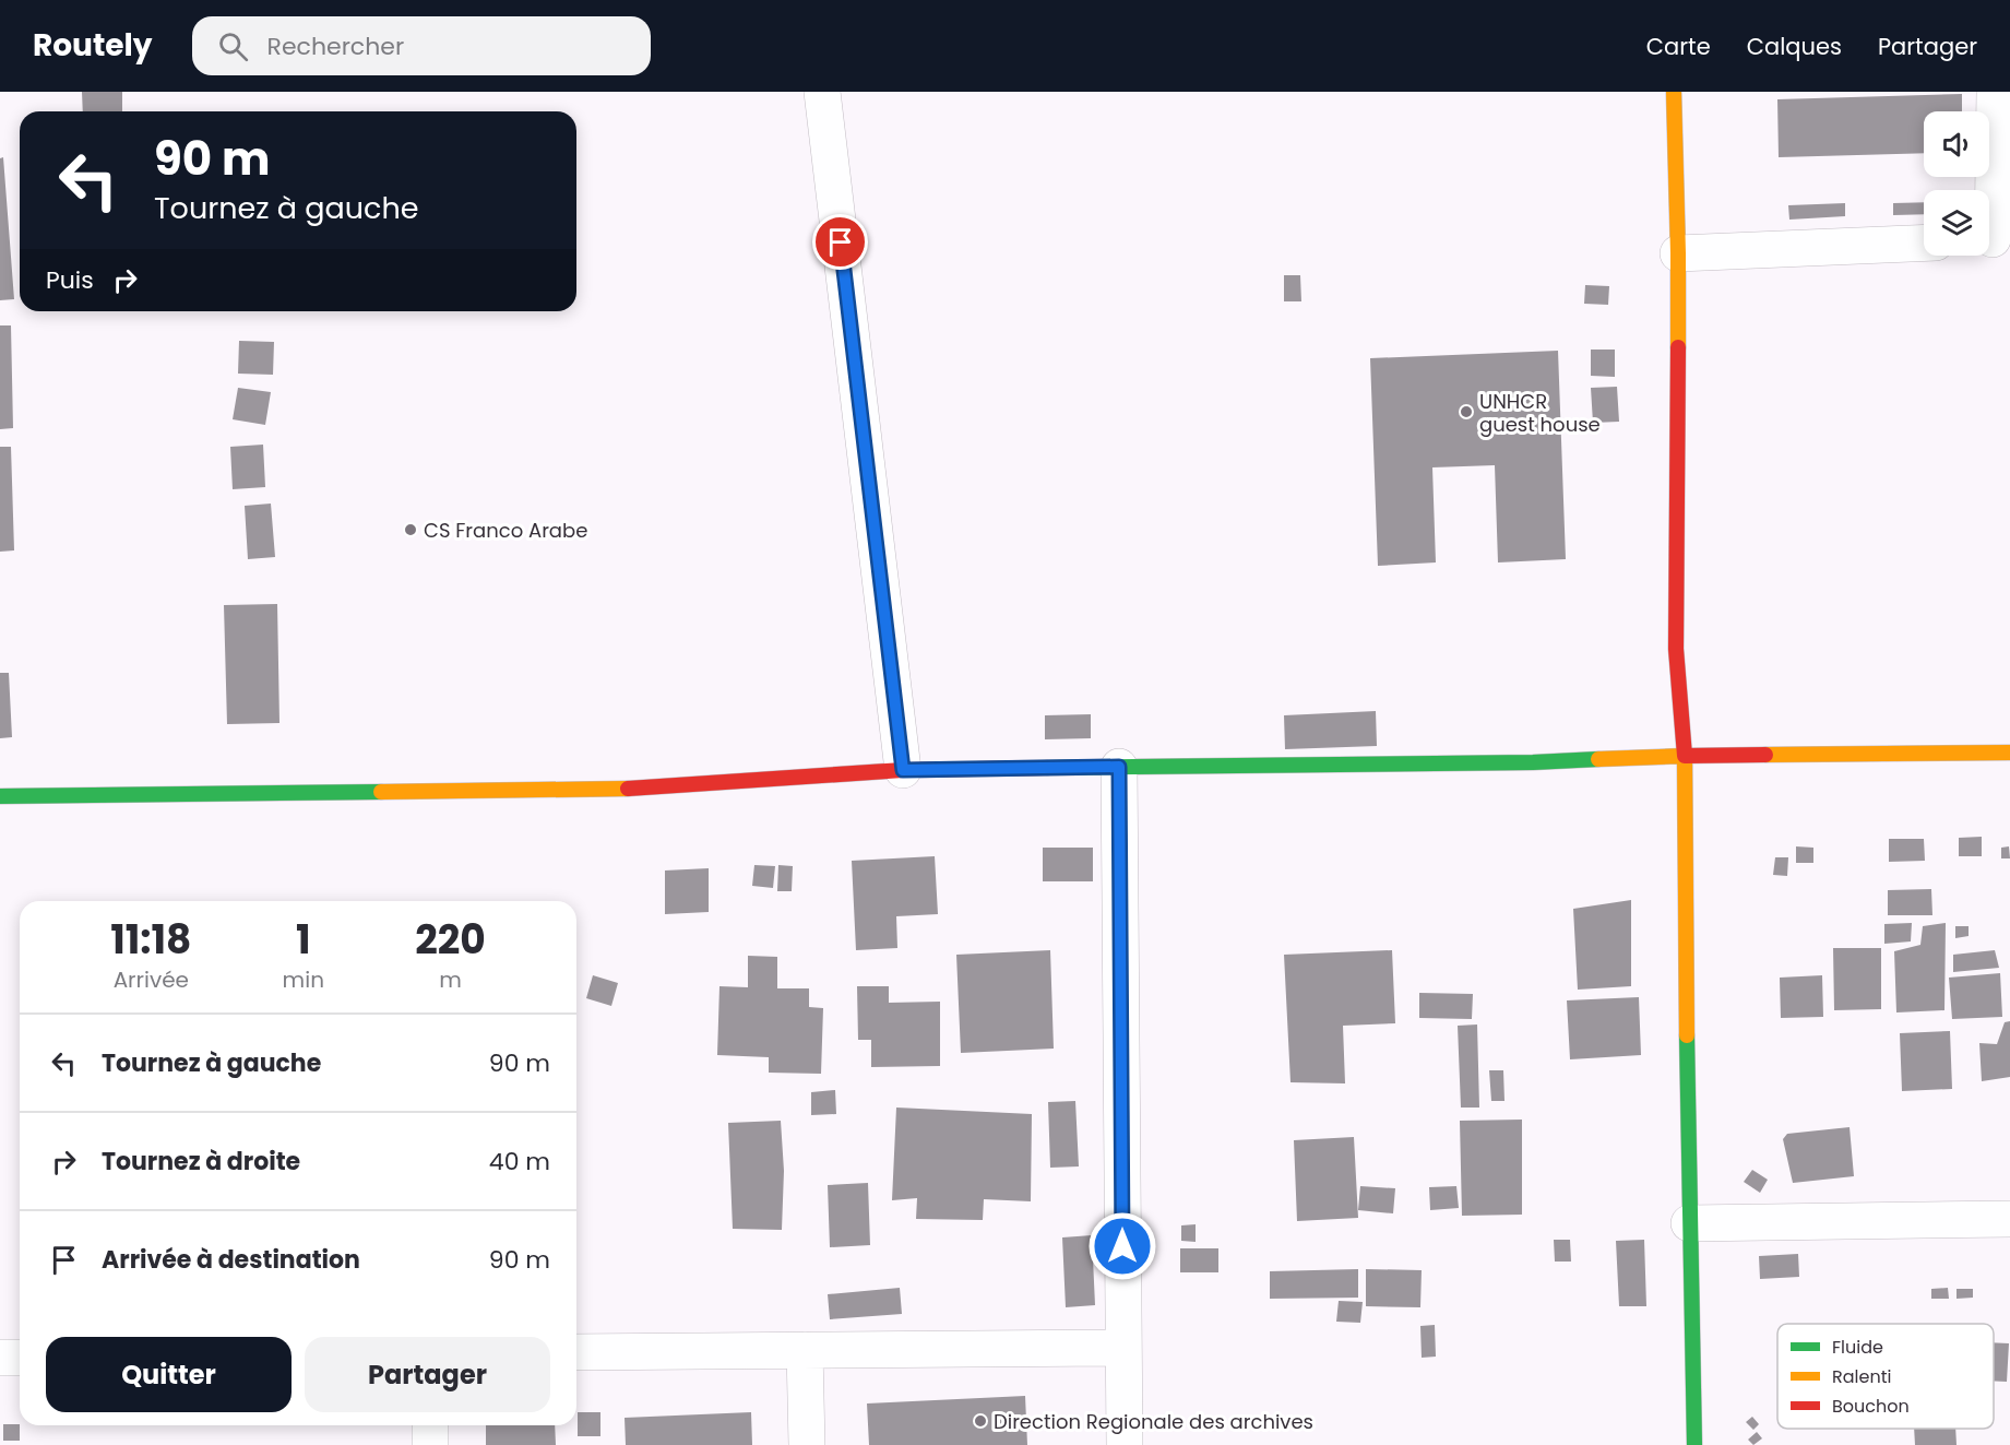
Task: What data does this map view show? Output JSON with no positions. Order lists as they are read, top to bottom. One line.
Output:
{"places":["UNHCR guest house","CS Franco Arabe","Direction Regionale des archives"],"legend":["Fluide","Ralenti","Bouchon"],"page":{"header":"Routely","search":"Rechercher","nav":["Carte","Calques","Partager"],"turn":["90 m","Tournez à gauche"],"then":"Puis","eta":["11:18","Arrivée","1","min","220","m"],"list":[{"name":"Tournez à gauche","value":"90 m"},{"name":"Tournez à droite","value":"40 m"},{"name":"Arrivée à destination","value":"90 m"}],"buttons":["Quitter","Partager"]}}
